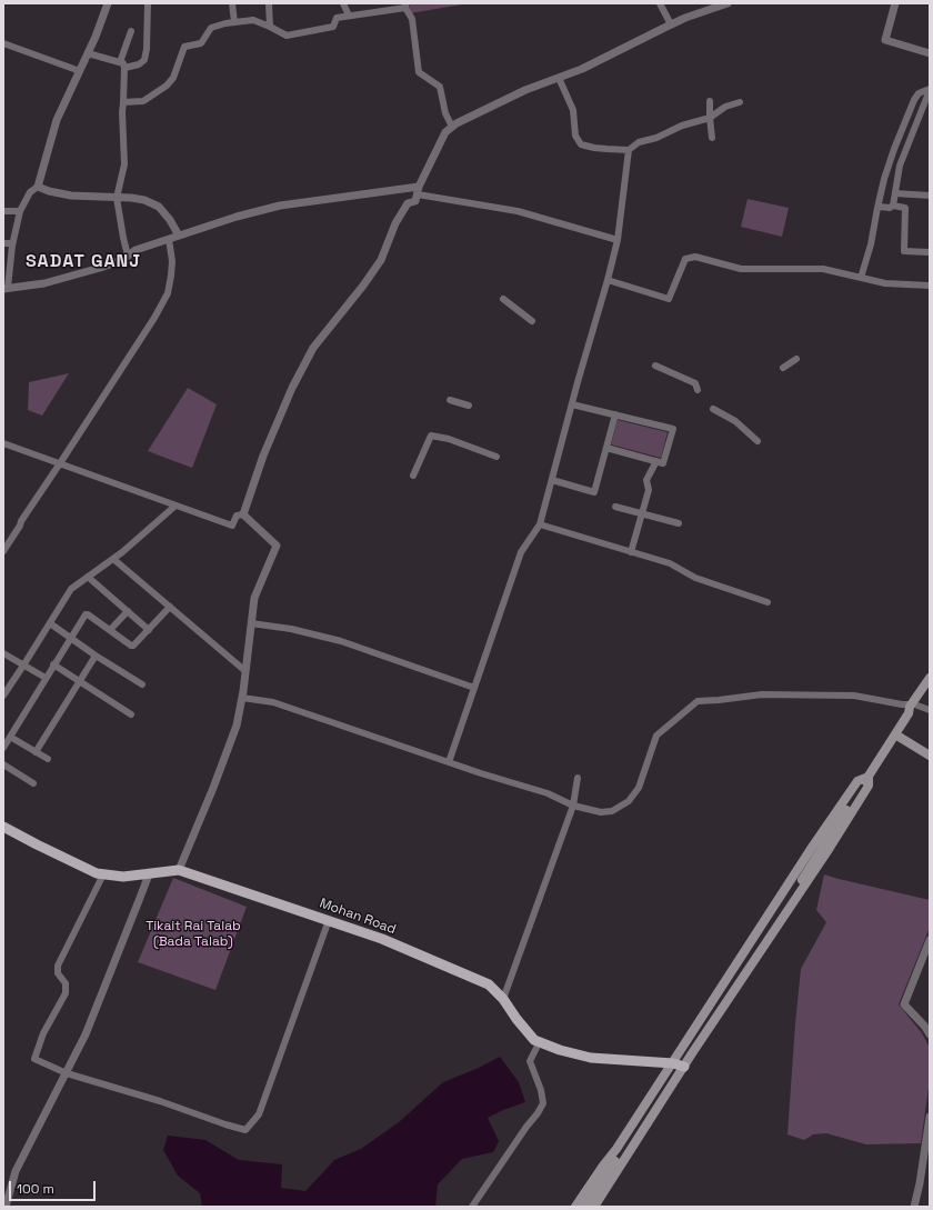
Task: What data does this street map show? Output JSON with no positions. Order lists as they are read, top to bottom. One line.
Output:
{"streets":{"main road":["Mohan Road"]},"districts":["SADAT GANJ"],"parks":["Tikait Rai Talab (Bada Talab)"],"scale_bar":"100 m"}
